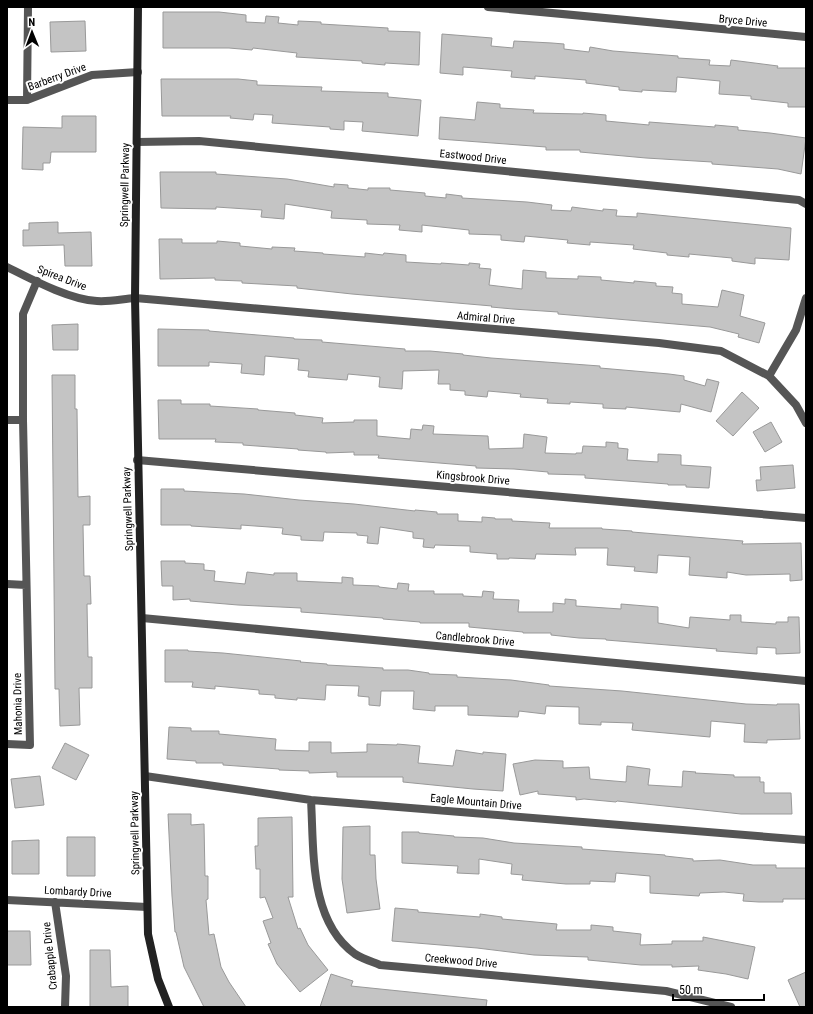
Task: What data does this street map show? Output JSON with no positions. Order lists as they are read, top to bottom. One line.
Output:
{"streets":{"street":["Bryce Drive","Barberry Drive","Eastwood Drive","Springwell Parkway","Spirea Drive","Admiral Drive","Kingsbrook Drive","Candlebrook Drive","Mahonia Drive","Eagle Mountain Drive","Lombardy Drive","Crabapple Drive","Creekwood Drive"]},"crossings":[["Barberry Drive","Springwell Parkway"],["Eastwood Drive","Springwell Parkway"],["Springwell Parkway","Spirea Drive"],["Springwell Parkway","Admiral Drive"],["Springwell Parkway","Kingsbrook Drive"],["Springwell Parkway","Candlebrook Drive"],["Springwell Parkway","Eagle Mountain Drive"],["Springwell Parkway","Lombardy Drive"],["Spirea Drive","Admiral Drive"],["Spirea Drive","Mahonia Drive"],["Eagle Mountain Drive","Creekwood Drive"],["Lombardy Drive","Crabapple Drive"]],"scale_bar":"50 m","north":"top"}
